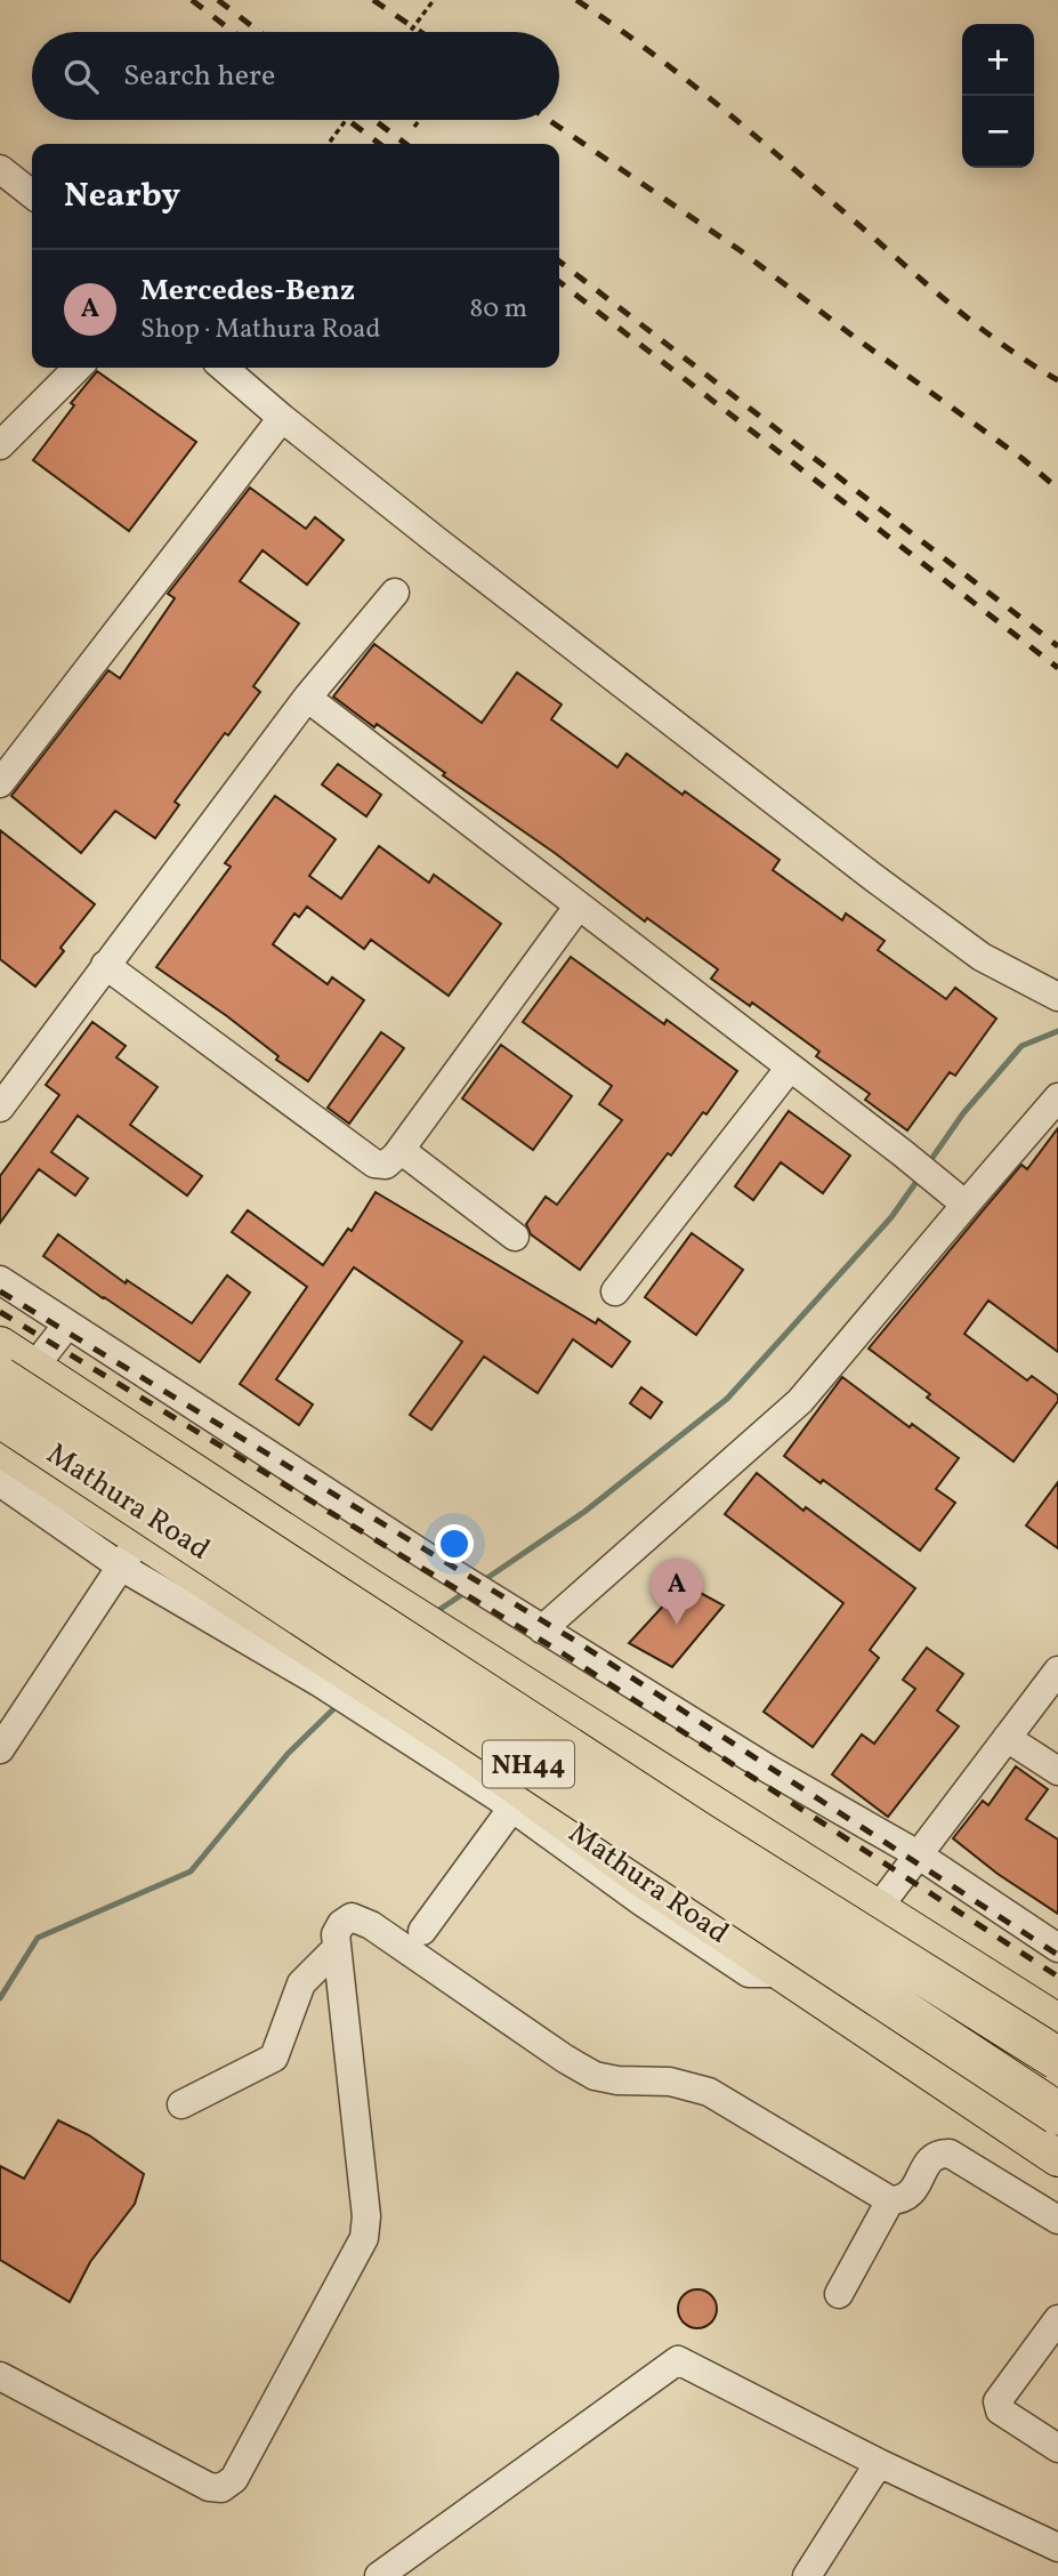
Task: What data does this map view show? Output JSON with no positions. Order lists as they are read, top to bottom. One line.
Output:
{"streets":{"highway":["Mathura Road","NH44"]},"page":{"map_buttons":["+","−"],"search":"Search here","heading":"Nearby","list":[{"mark":"A","name":"Mercedes-Benz","note":"Shop · Mathura Road","value":"80 m"}],"pins":"A"}}
